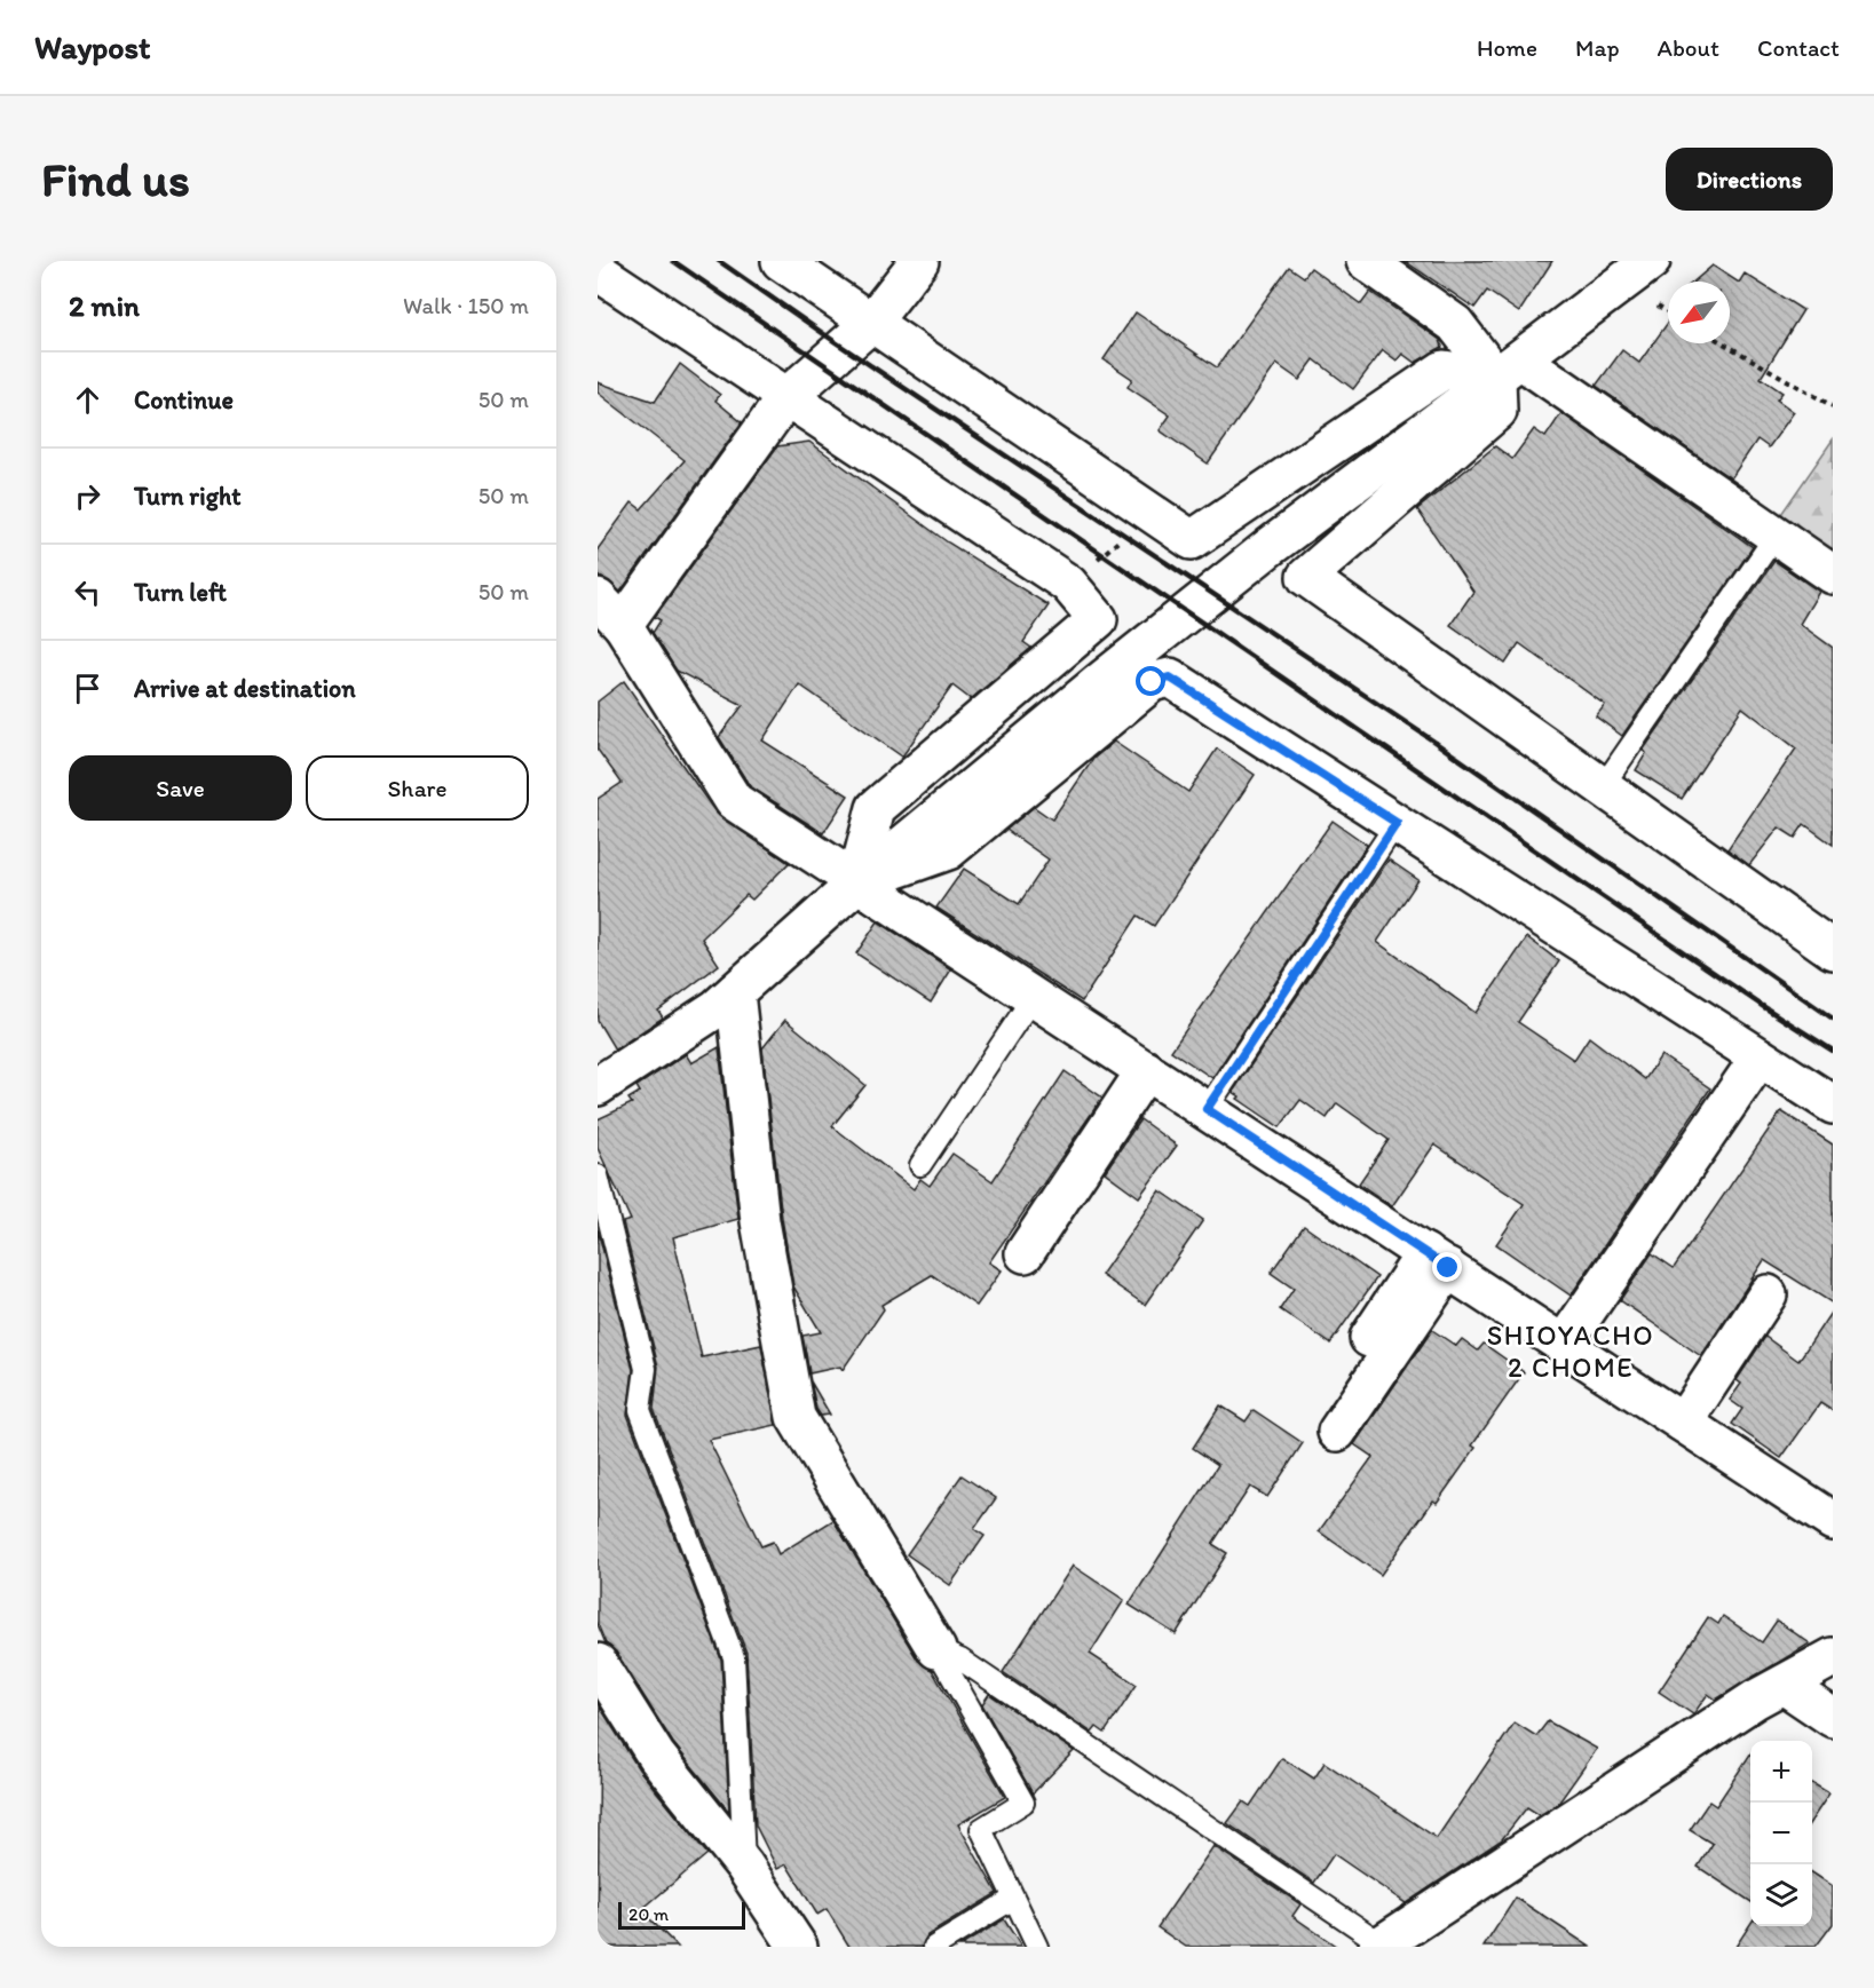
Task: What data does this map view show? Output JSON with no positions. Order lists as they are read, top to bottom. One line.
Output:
{"districts":["SHIOYACHO 2 CHOME"],"scale_bar":"20 m","north":"bottom left","page":{"header":"Waypost","nav":["Home","Map","About","Contact"],"buttons":["Directions",["Save","Share"]],"title":"Find us","heading":["2 min","Walk · 150 m"],"list":[["Continue","50 m"],["Turn right","50 m"],["Turn left","50 m"],"Arrive at destination"],"map_buttons":["+","−"],"scale":"20 m"}}
